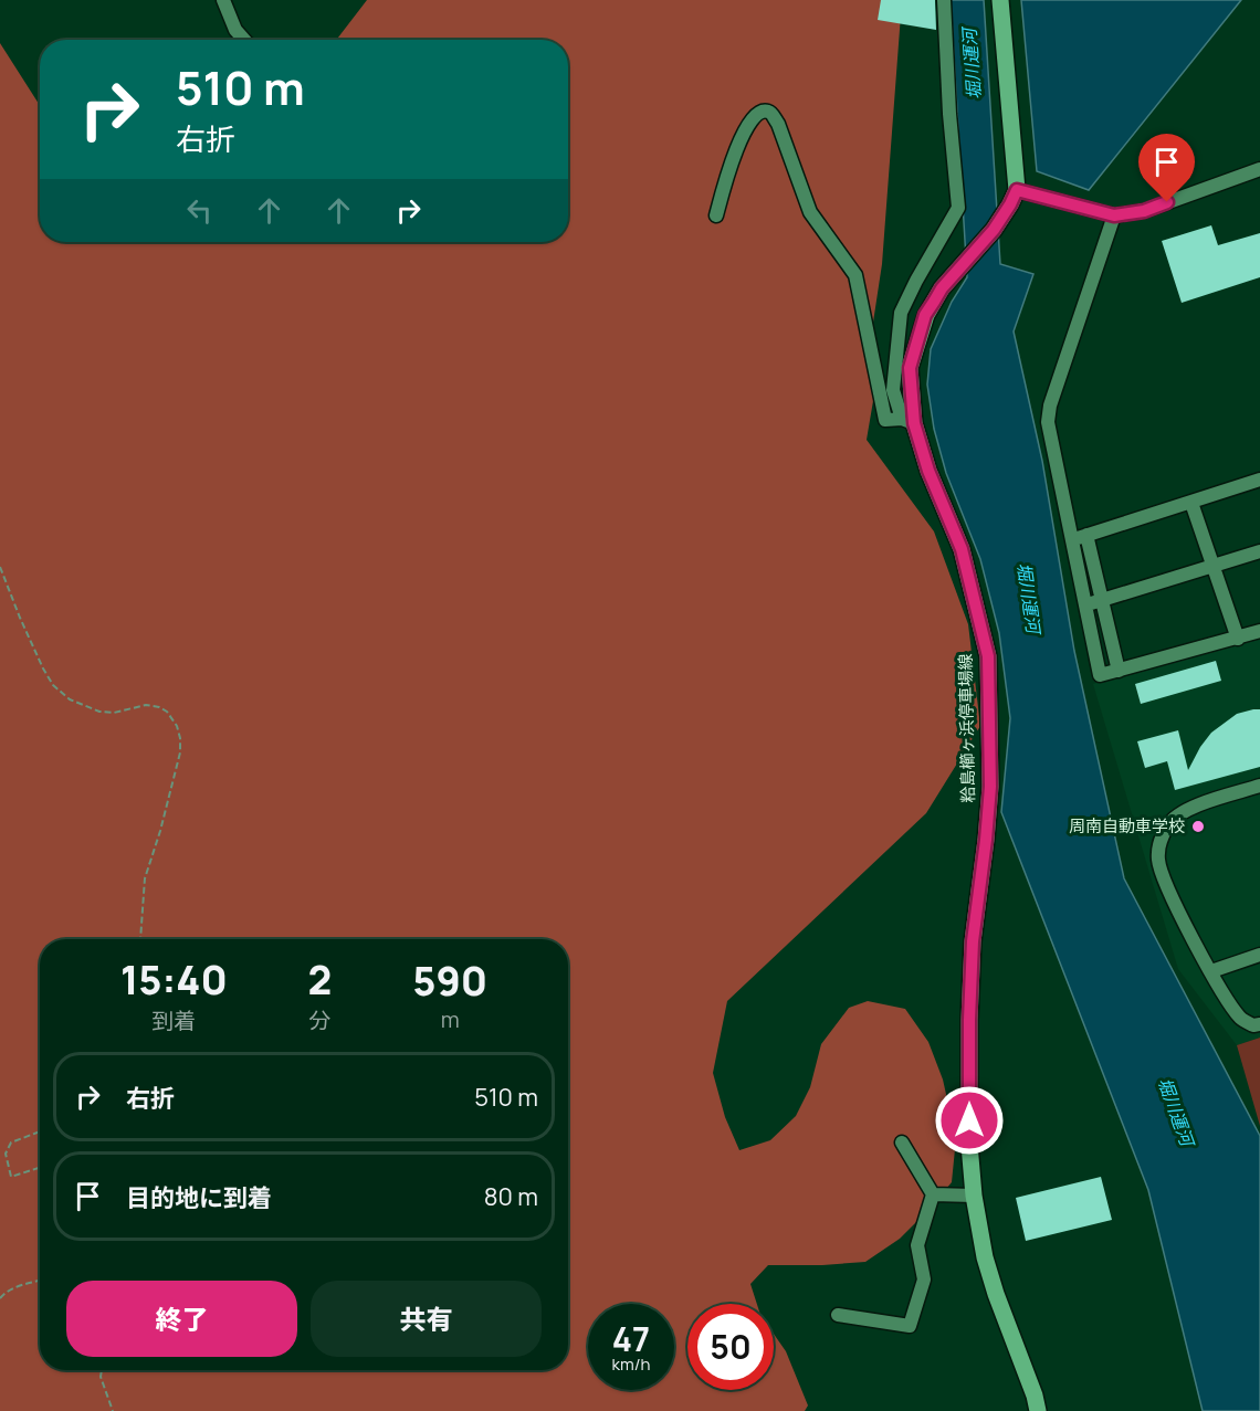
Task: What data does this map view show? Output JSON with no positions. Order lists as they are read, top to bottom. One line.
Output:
{"streets":{"main road":["粭島櫛ヶ浜停車場線"]},"water":["堀川運河"],"places":["周南自動車学校"],"page":{"turn":["510 m","右折"],"eta":["15:40","到着","2","分","590","m"],"list":[{"name":"右折","value":"510 m"},{"name":"目的地に到着","value":"80 m"}],"buttons":["終了","共有"],"speed":"47 km/h","limit":"50"}}
